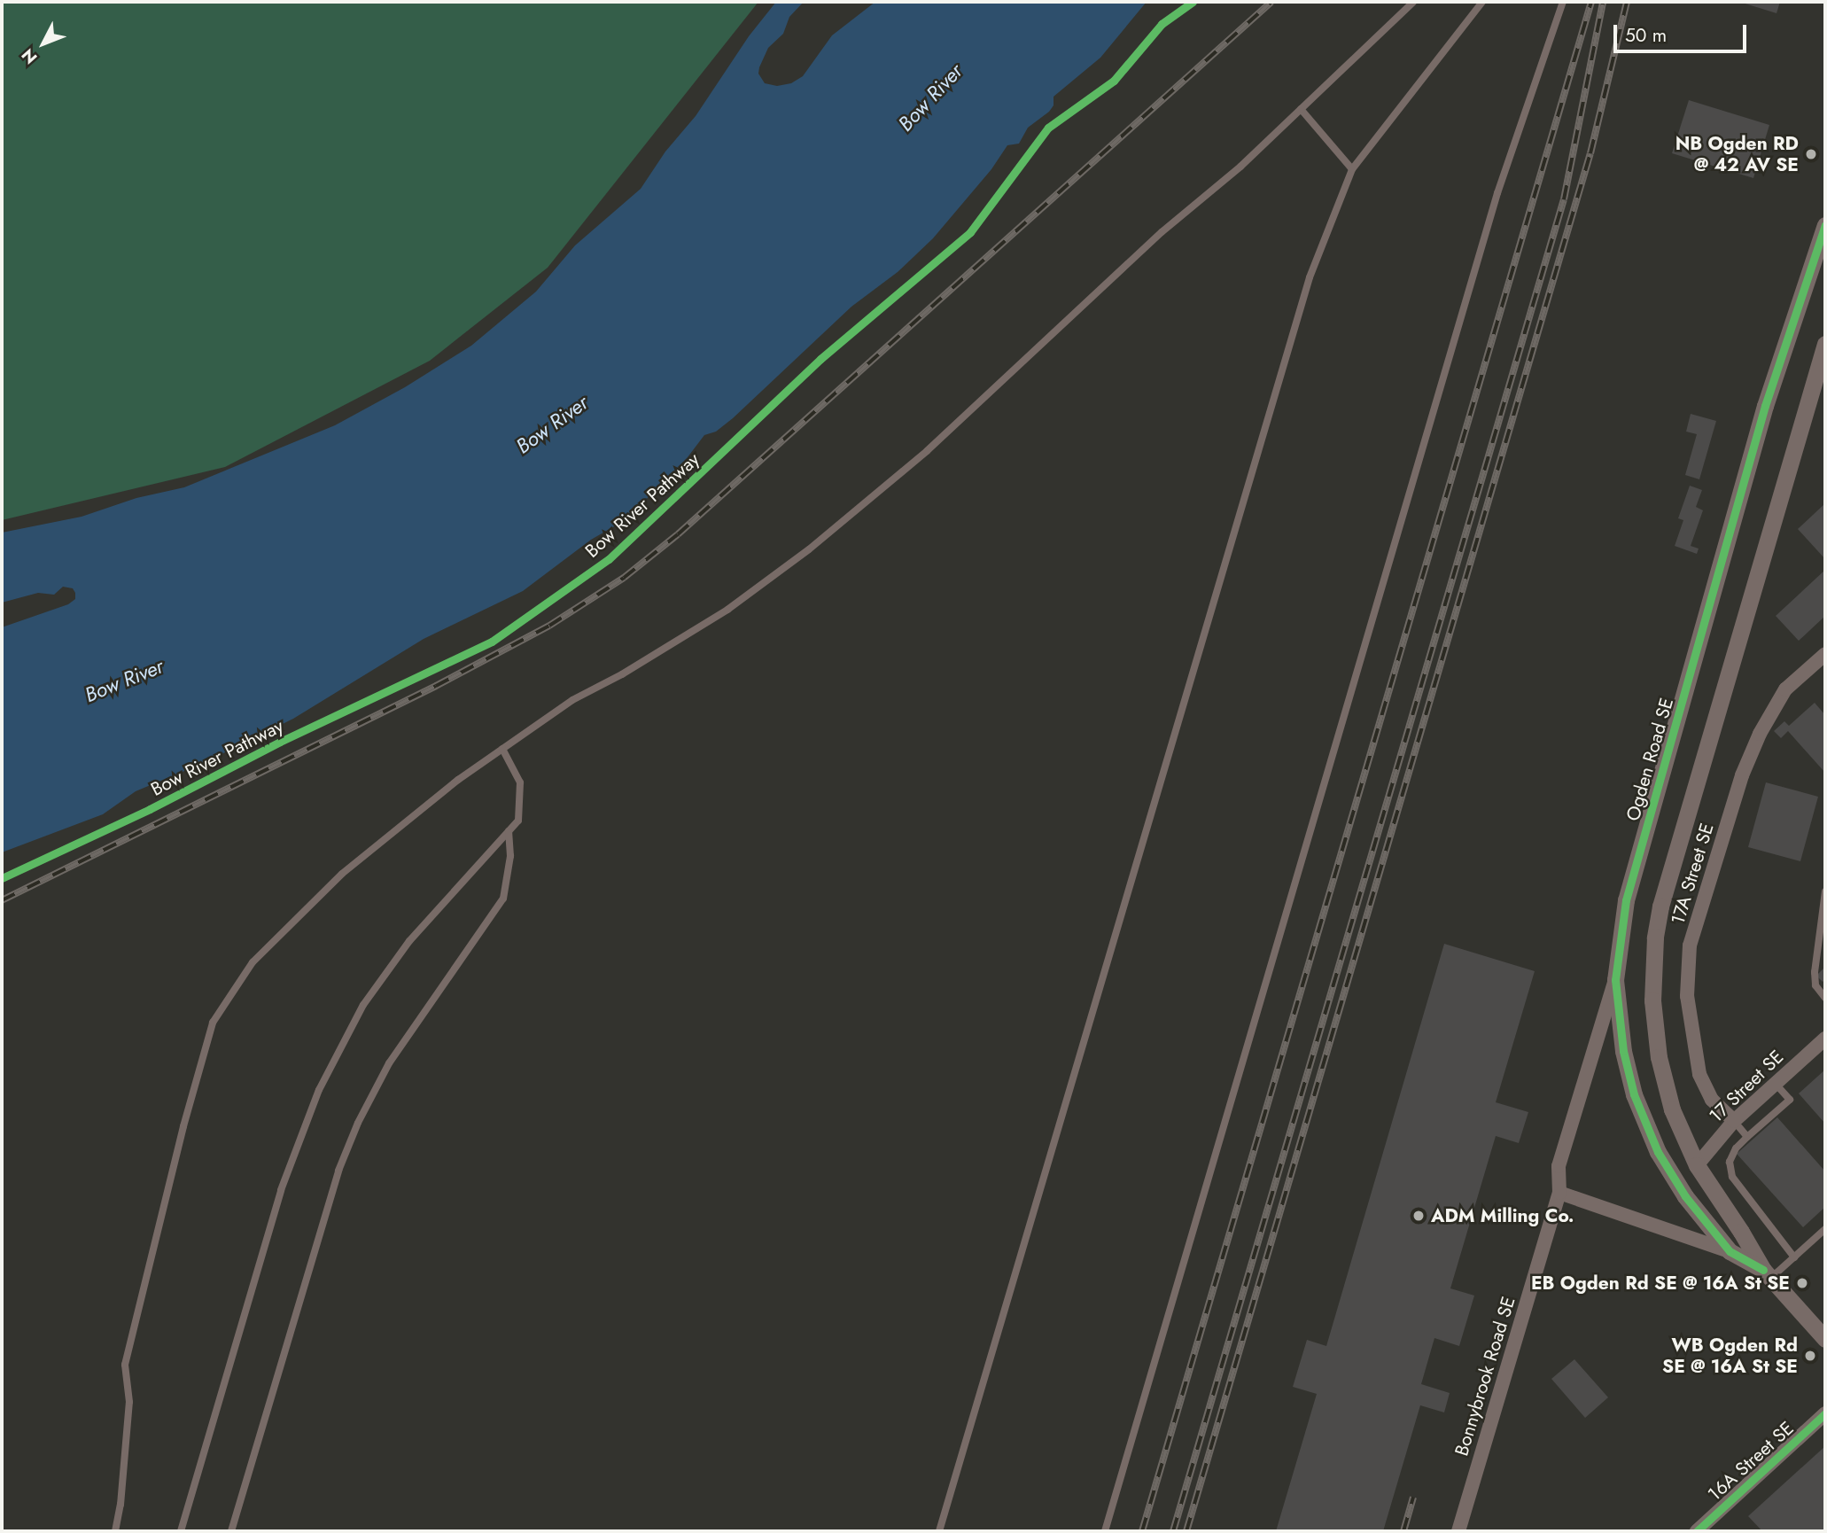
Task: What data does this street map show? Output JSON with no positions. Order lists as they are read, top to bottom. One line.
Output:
{"streets":{"street":["Ogden Road SE","17A Street SE","17 Street SE","Bonnybrook Road SE","16A Street SE"],"cycle path":["Bow River Pathway"]},"crossings":[["Ogden Road SE","17 Street SE"],["Ogden Road SE","Bonnybrook Road SE"],["17A Street SE","17 Street SE"]],"water":["Bow River"],"places":["NB Ogden RD @ 42 AV SE","ADM Milling Co.","EB Ogden Rd SE @ 16A St SE","WB Ogden Rd SE @ 16A St SE"],"scale_bar":"50 m","north":"bottom left"}
